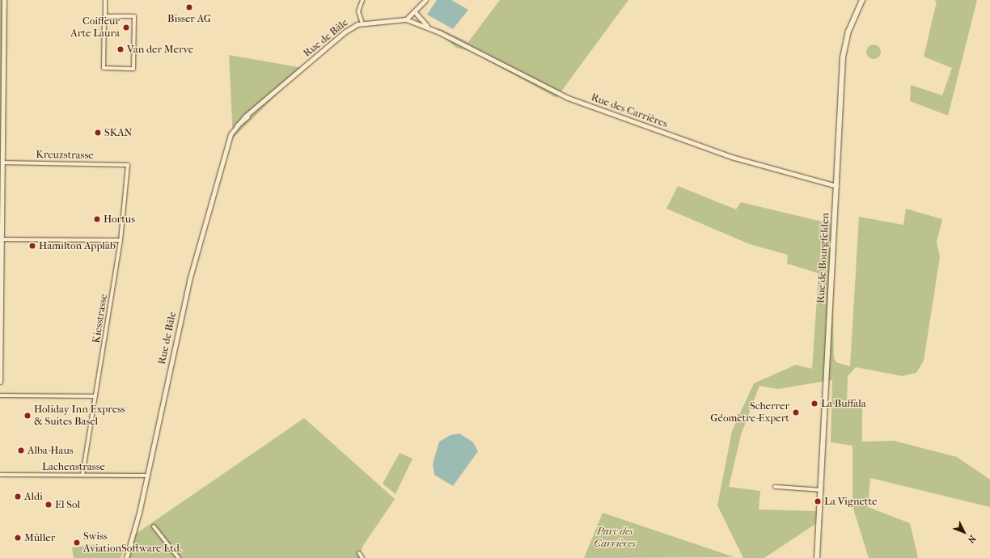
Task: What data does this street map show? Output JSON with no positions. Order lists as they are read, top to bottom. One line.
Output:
{"streets":{"main road":["Rue de Bourgfelden"],"street":["Rue de Bâle","Rue des Carrières","Kreuzstrasse","Kiesstrasse","Lachenstrasse"]},"crossings":[["Rue de Bâle","Rue des Carrières"],["Rue de Bâle","Lachenstrasse"],["Rue des Carrières","Rue de Bourgfelden"],["Kreuzstrasse","Kiesstrasse"],["Kiesstrasse","Lachenstrasse"]],"parks":["Parc des Carrières"],"places":["Bisser AG","Coiffeur Arte Laura","Van der Merve","SKAN","Hortus","Hamilton Applab","La Buffala","Scherrer Géomètre-Expert","Holiday Inn Express & Suites Basel","Alba-Haus","Aldi","La Vignette","El Sol","Müller","Swiss AviationSoftware Ltd."],"north":"bottom right"}
